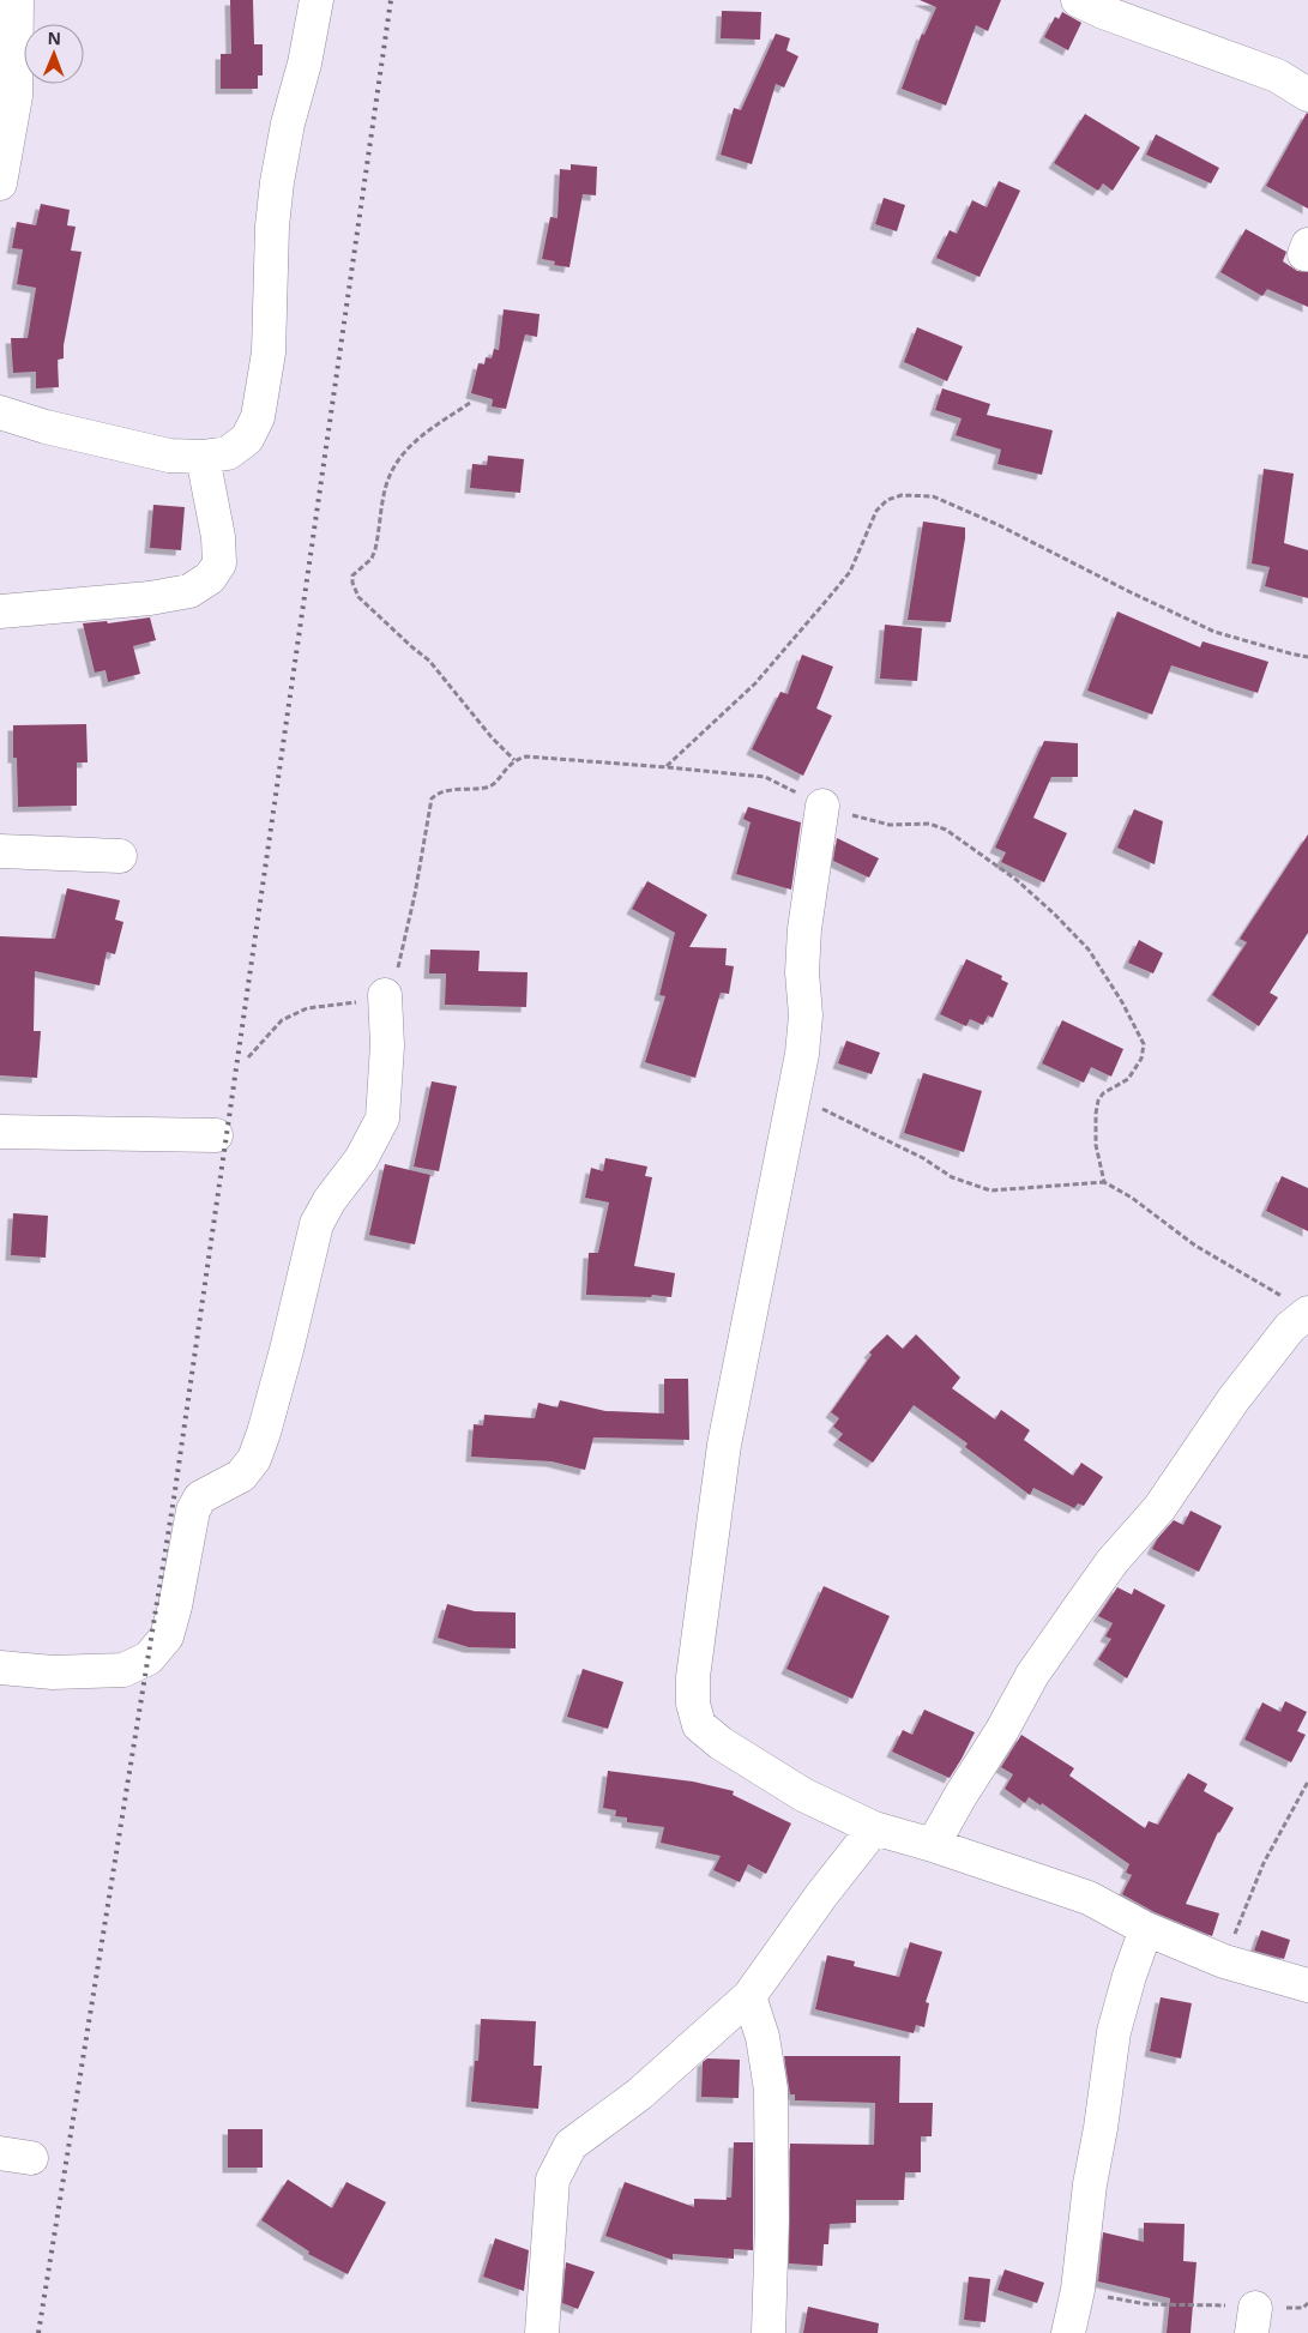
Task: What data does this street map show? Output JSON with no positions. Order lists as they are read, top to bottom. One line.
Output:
{"north":"top"}
